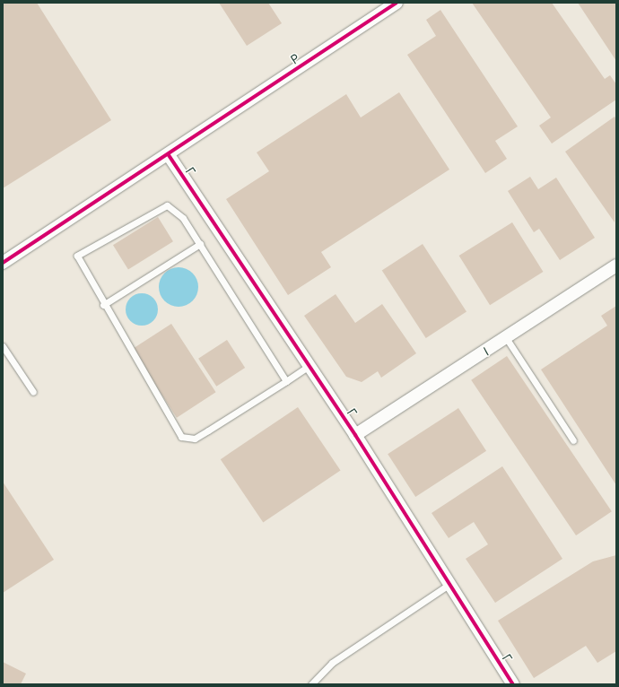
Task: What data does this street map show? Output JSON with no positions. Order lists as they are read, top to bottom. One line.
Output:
{"streets":{"street":["Ρ","Γ","Ι"]},"crossings":[["Ρ","Γ"],["Γ","Ι"]]}
